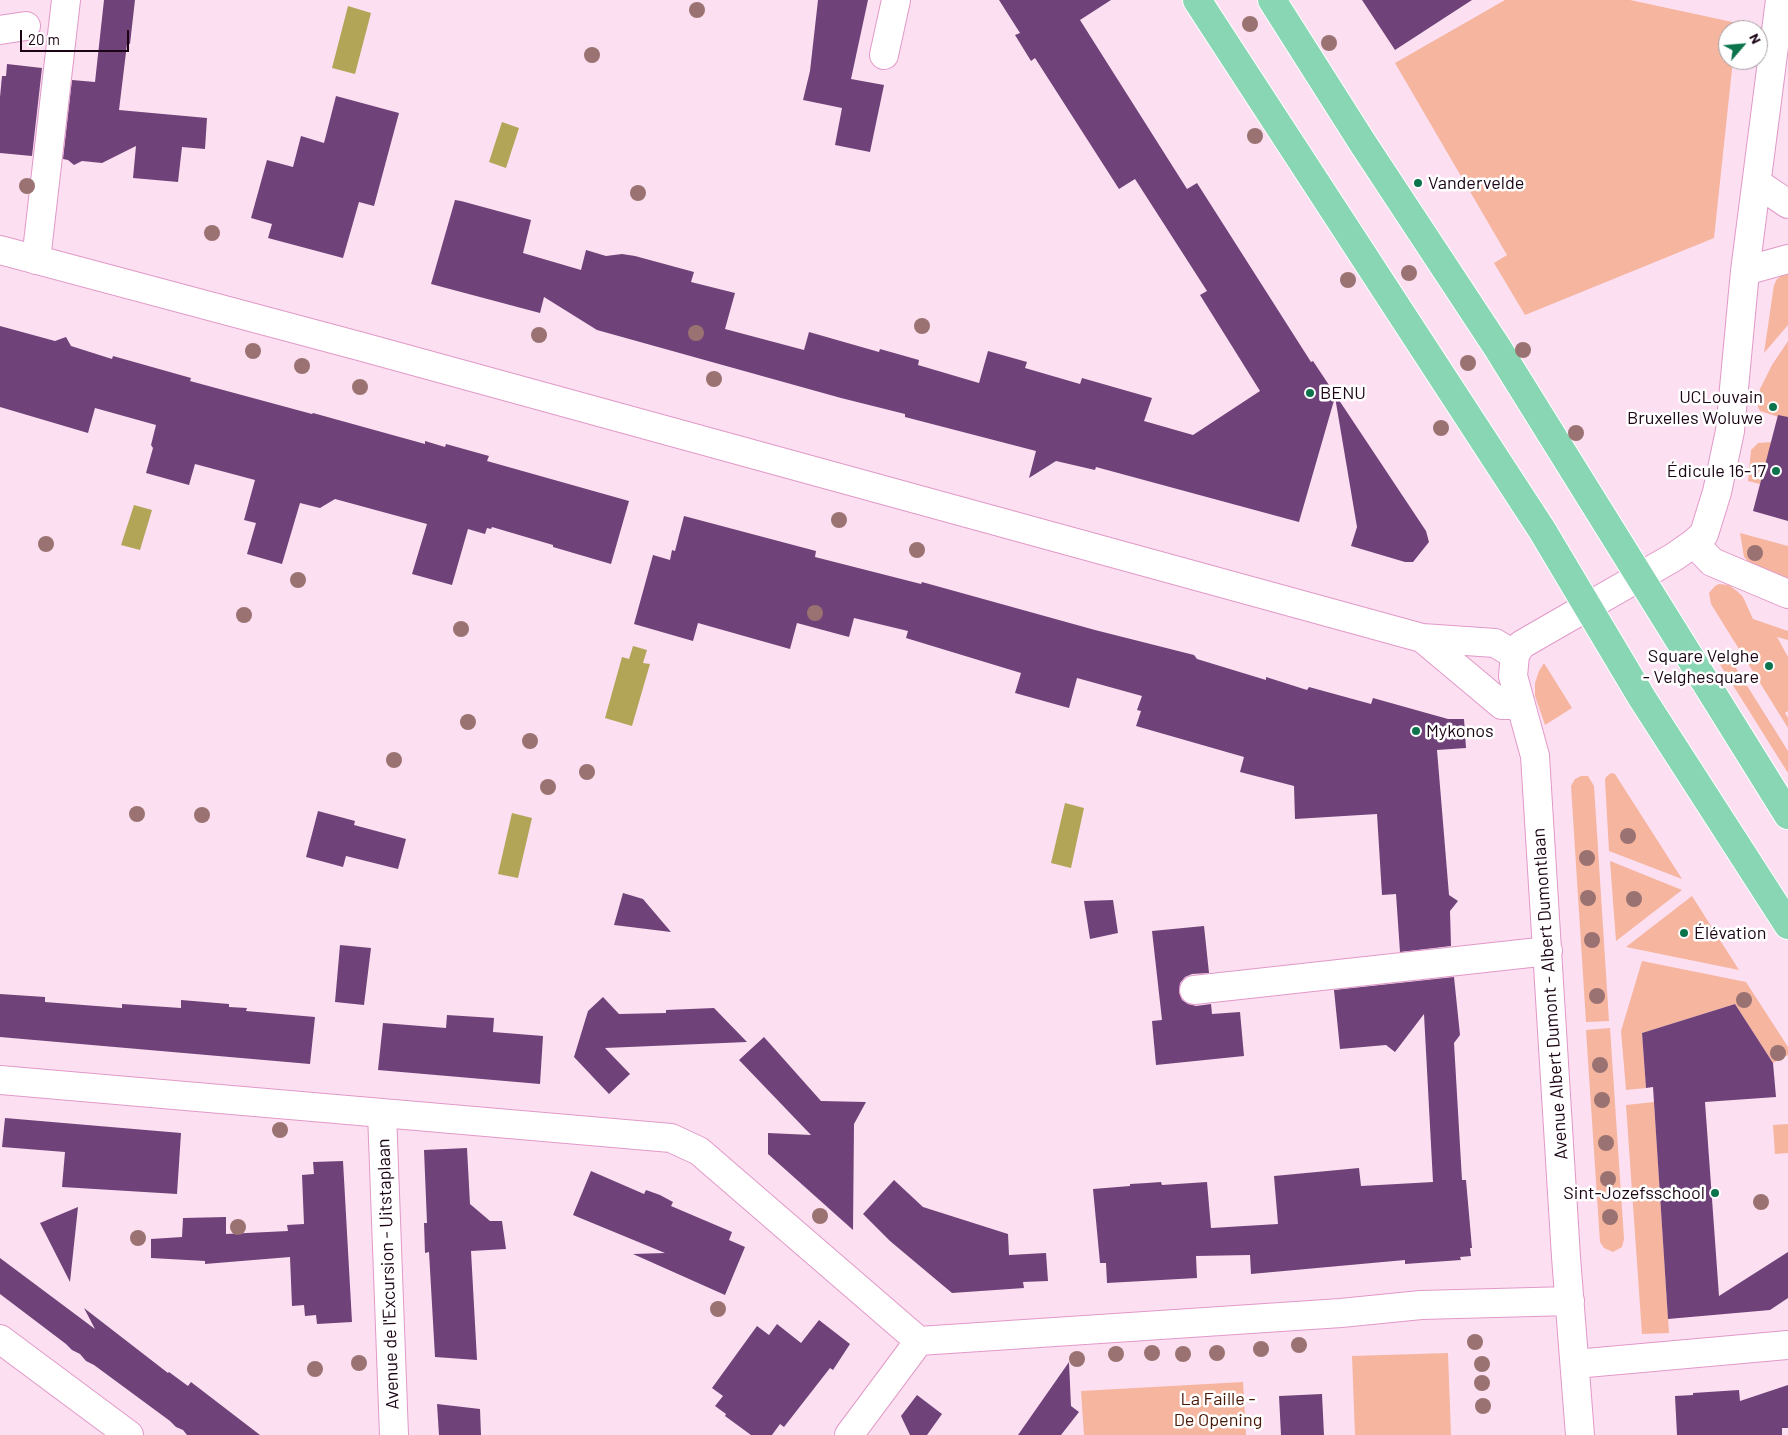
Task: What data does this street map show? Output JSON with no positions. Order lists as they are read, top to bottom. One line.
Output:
{"streets":{"street":["Avenue Albert Dumont - Albert Dumontlaan","Avenue de l'Excursion - Uitstaplaan"]},"parks":["La Faille - De Opening"],"places":["Vandervelde","BENU","UCLouvain Bruxelles Woluwe","Édicule 16-17","Square Velghe - Velghesquare","Mykonos","Élévation","Sint-Jozefsschool"],"scale_bar":"20 m","north":"top right"}
